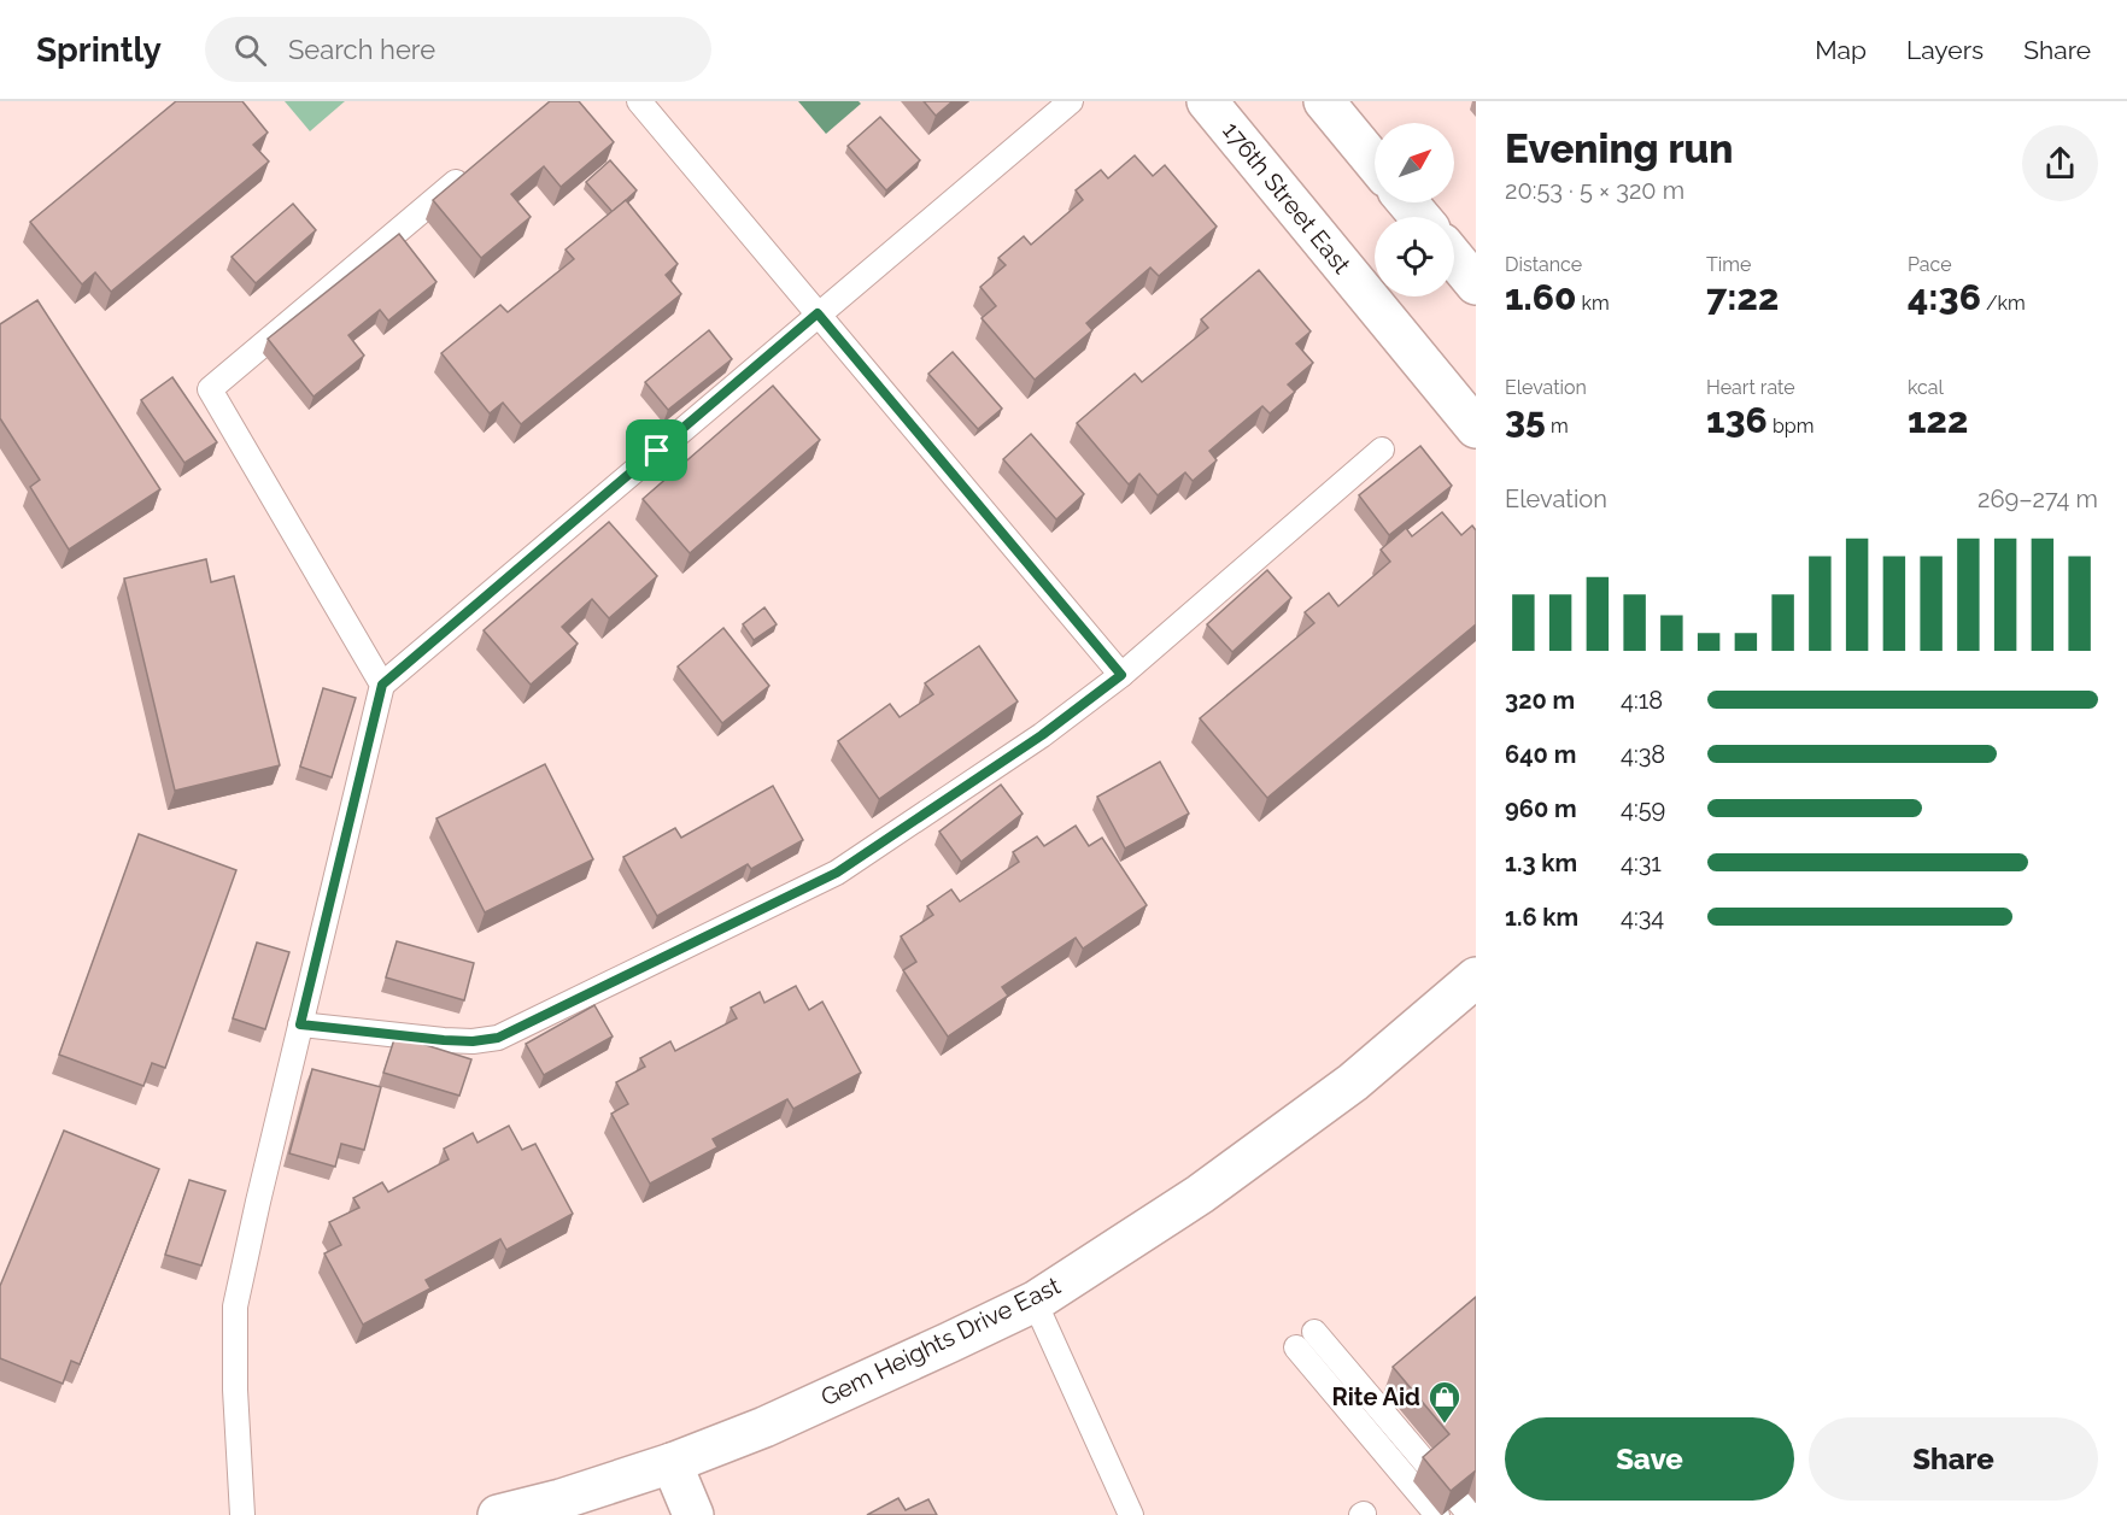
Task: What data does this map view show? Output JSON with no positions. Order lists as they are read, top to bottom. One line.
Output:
{"streets":{"street":["176th Street East","Gem Heights Drive East"]},"places":{"shop":["Rite Aid"]},"north":"top right","page":{"header":"Sprintly","search":"Search here","nav":["Map","Layers","Share"],"heading":["Evening run","20:53 · 5 × 320 m"],"stats":[["Distance","1.60 km"],["Time","7:22"],["Pace","4:36 /km"],["Elevation","35 m"],["Heart rate","136 bpm"],["kcal","122"]],"chart":["Elevation","269–274 m"],"list":[{"name":"320 m","note":"4:18"},{"name":"640 m","note":"4:38"},{"name":"960 m","note":"4:59"},{"name":"1.3 km","note":"4:31"},{"name":"1.6 km","note":"4:34"}],"buttons":["Save","Share"]}}
